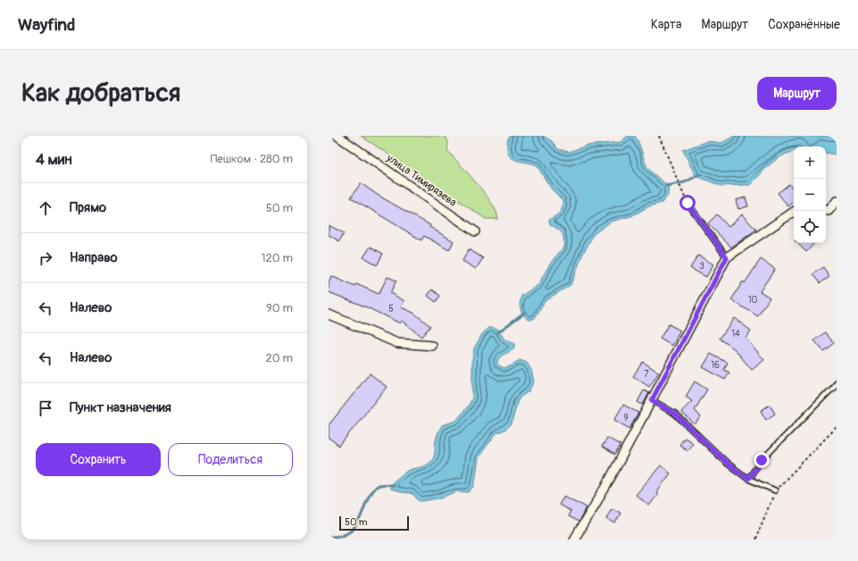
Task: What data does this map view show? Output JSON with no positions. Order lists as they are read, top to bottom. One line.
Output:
{"streets":{"street":["улица Тимирязева"]},"house_numbers":["3","10","5","14","16","7","9"],"scale_bar":"50 m","page":{"header":"Wayfind","nav":["Карта","Маршрут","Сохранённые"],"buttons":["Маршрут",["Сохранить","Поделиться"]],"title":"Как добраться","heading":["4 мин","Пешком · 280 m"],"map_buttons":["+","−"],"list":[["Прямо","50 m"],["Направо","120 m"],["Налево","90 m"],["Налево","20 m"],"Пункт назначения"],"scale":"50 m"}}
